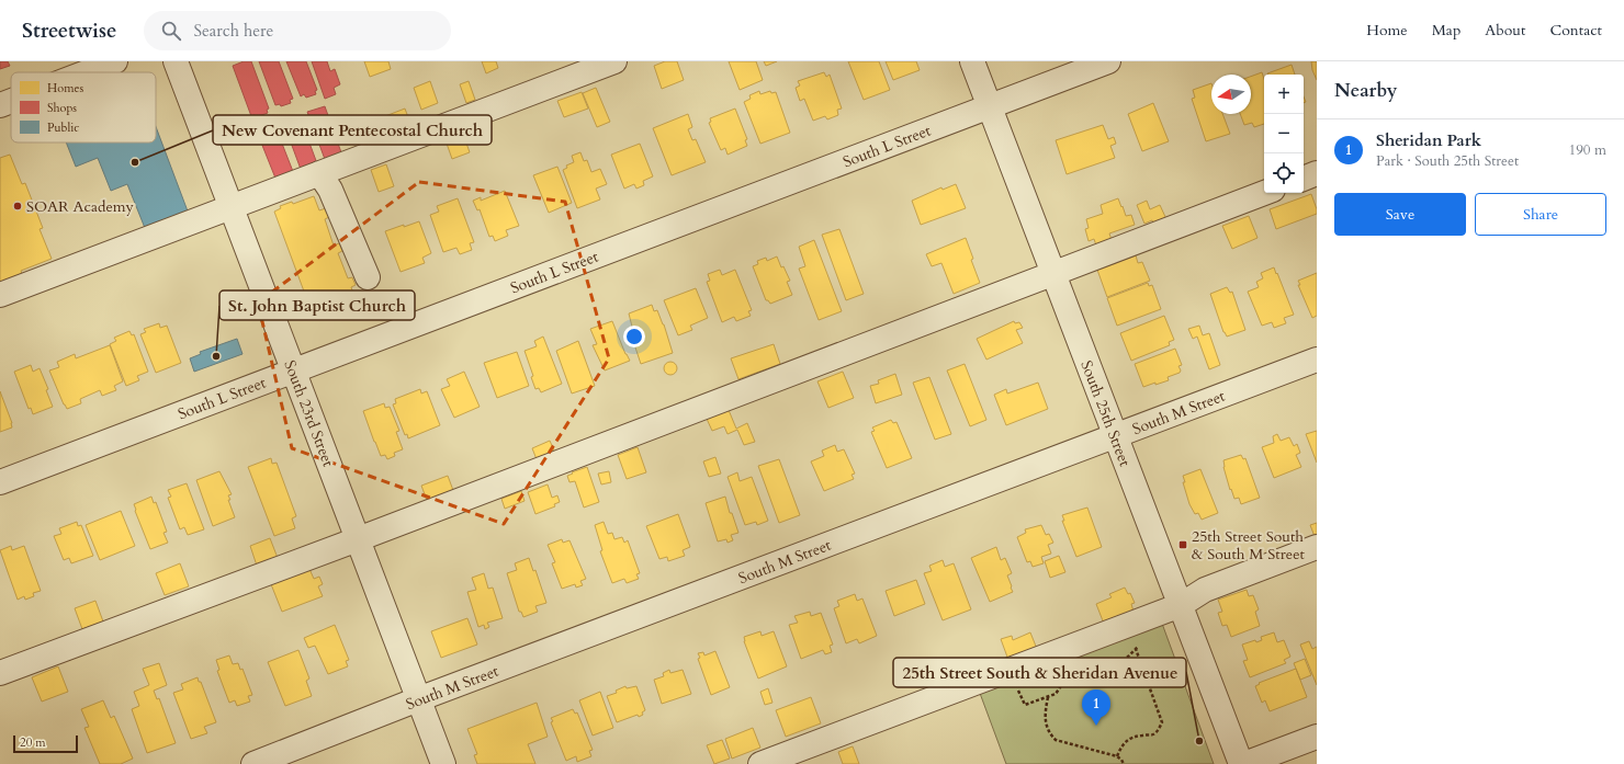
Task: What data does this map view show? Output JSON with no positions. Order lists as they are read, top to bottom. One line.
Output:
{"streets":{"street":["South L Street","South M Street","South 23rd Street","South 25th Street"]},"crossings":[["South L Street","South 23rd Street"],["South L Street","South 25th Street"],["South M Street","South 23rd Street"],["South M Street","South 25th Street"]],"places":{"other":["New Covenant Pentecostal Church","SOAR Academy","St. John Baptist Church","25th Street South & Sheridan Avenue"],"transit":["25th Street South & South M Street"]},"legend":["Homes","Shops","Public"],"scale_bar":"20 m","north":"left","page":{"header":"Streetwise","search":"Search here","nav":["Home","Map","About","Contact"],"heading":"Nearby","map_buttons":["+","−"],"list":[{"mark":"1","name":"Sheridan Park","note":"Park · South 25th Street","value":"190 m"}],"buttons":["Save","Share"],"pins":"1","scale":"20 m"}}
